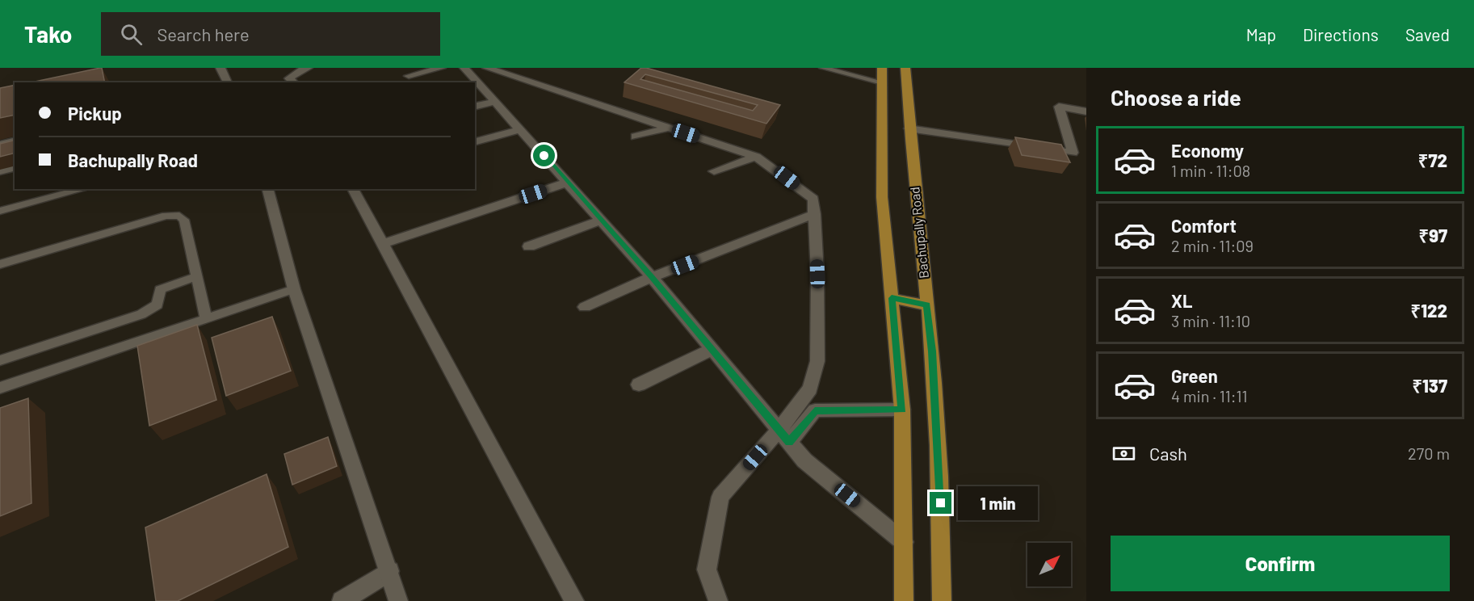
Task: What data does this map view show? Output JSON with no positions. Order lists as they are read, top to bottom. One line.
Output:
{"streets":{"main road":["Bachupally Road"]},"north":"top right","page":{"header":"Tako","search":"Search here","nav":["Map","Directions","Saved"],"heading":"Choose a ride","banner":["Pickup","Bachupally Road"],"list":[{"name":"Economy","note":"1 min · 11:08","value":"₹72"},{"name":"Comfort","note":"2 min · 11:09","value":"₹97"},{"name":"XL","note":"3 min · 11:10","value":"₹122"},{"name":"Green","note":"4 min · 11:11","value":"₹137"}],"pay":["Cash","270 m"],"bubble":"1 min","buttons":"Confirm"}}
